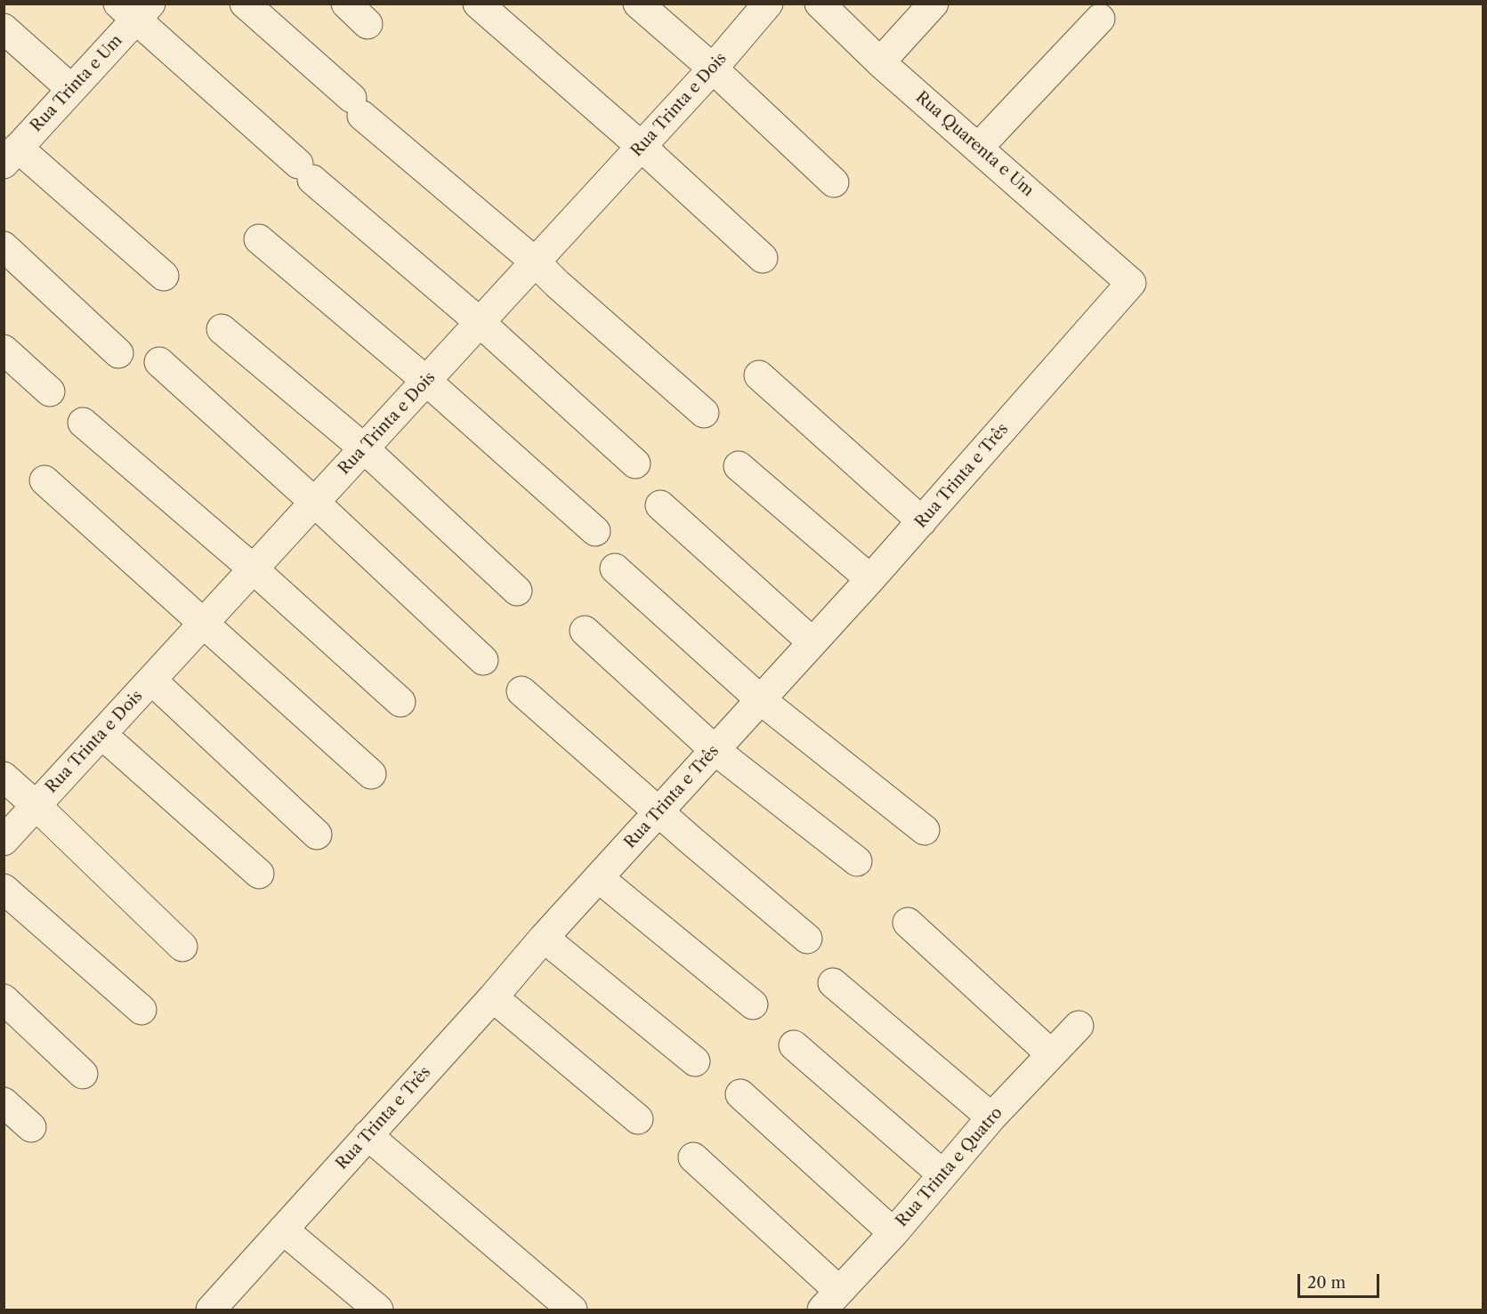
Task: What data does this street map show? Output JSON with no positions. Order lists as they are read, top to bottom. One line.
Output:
{"streets":{"street":["Rua Trinta e Um","Rua Trinta e Dois","Rua Quarenta e Um","Rua Trinta e Três","Rua Trinta e Quatro"]},"crossings":[["Rua Quarenta e Um","Rua Trinta e Três"]],"scale_bar":"20 m"}
